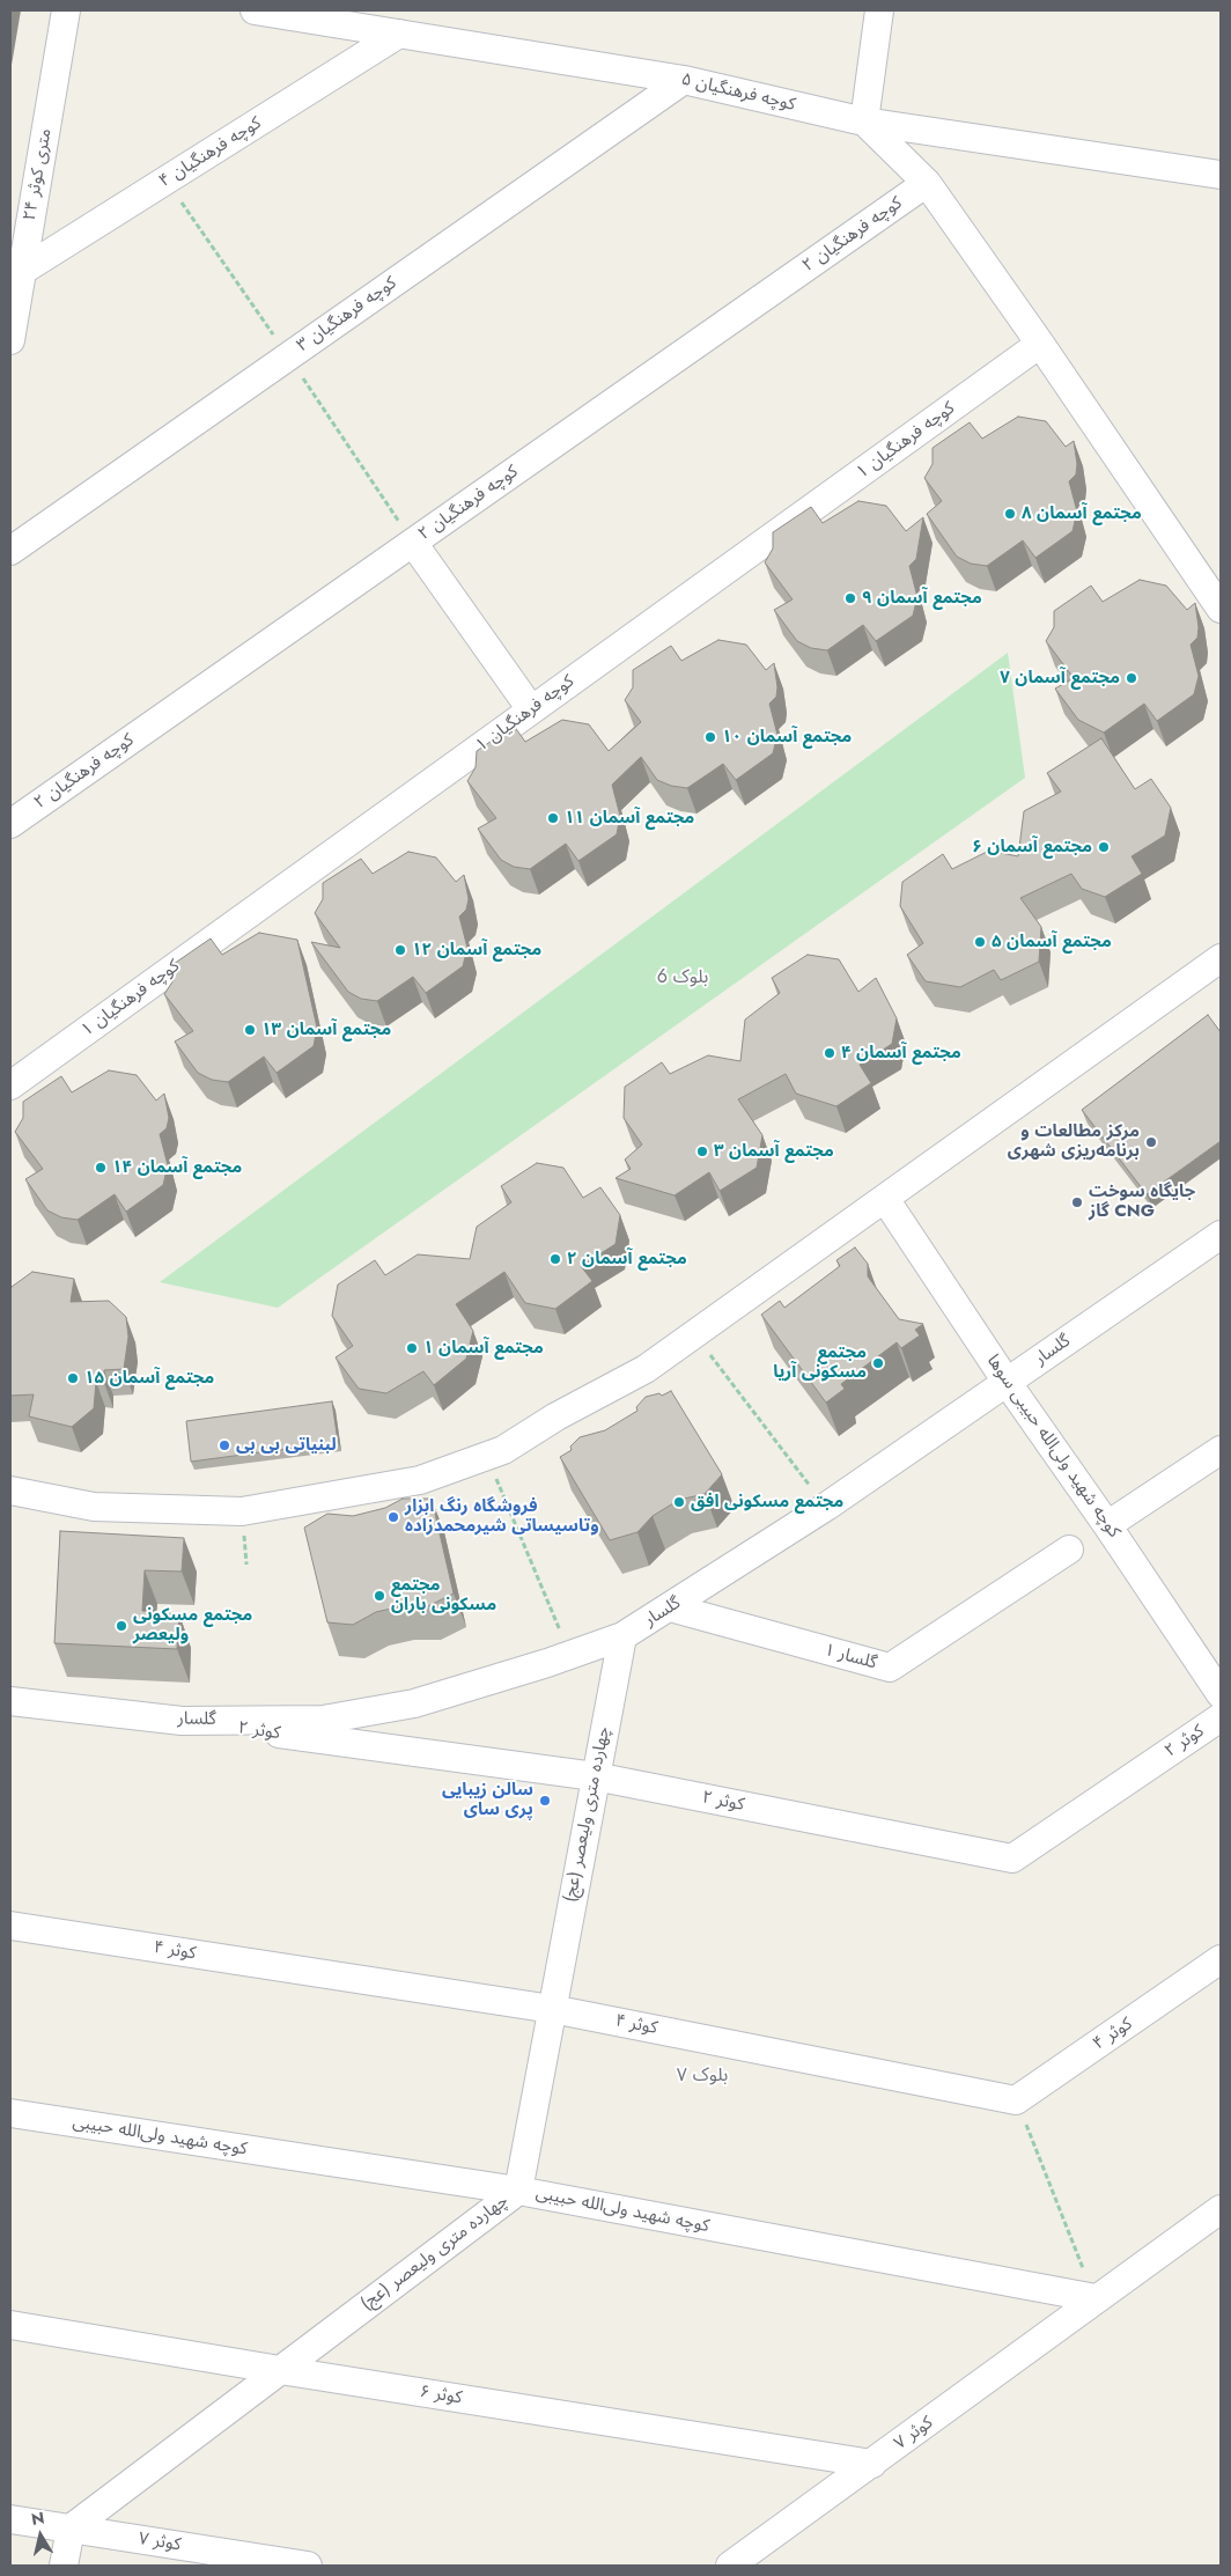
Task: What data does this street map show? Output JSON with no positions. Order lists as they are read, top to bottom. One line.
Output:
{"streets":{"street":["کوچه فرهنگیان ۵","کوچه فرهنگیان ۴","۲۴ متری کوثر","کوچه فرهنگیان ۲","کوچه فرهنگیان ۳","کوچه فرهنگیان ۱","گلسار","کوچه شهید ولی‌الله حبیبی سوها","گلسار ۱","کوثر ۲","چهارده متری ولیعصر (عج)","کوثر ۴","کوچه شهید ولی‌الله حبیبی","کوثر ۶","کوثر ۷"]},"crossings":[["کوچه فرهنگیان ۵","کوچه فرهنگیان ۴"],["کوچه فرهنگیان ۵","کوچه فرهنگیان ۳"],["کوچه فرهنگیان ۴","۲۴ متری کوثر"],["گلسار","کوچه شهید ولی‌الله حبیبی سوها"],["گلسار","گلسار ۱"],["گلسار","کوثر ۲"],["گلسار","چهارده متری ولیعصر (عج)"],["کوثر ۲","چهارده متری ولیعصر (عج)"],["چهارده متری ولیعصر (عج)","کوثر ۴"],["چهارده متری ولیعصر (عج)","کوچه شهید ولی‌الله حبیبی"],["چهارده متری ولیعصر (عج)","کوثر ۶"],["چهارده متری ولیعصر (عج)","کوثر ۷"],["کوچه شهید ولی‌الله حبیبی","کوثر ۷"],["کوثر ۶","کوثر ۷"]],"districts":["بلوک 6","بلوک ۷"],"places":["مجتمع آسمان ۸","مجتمع آسمان ۹","مجتمع آسمان ۷","مجتمع آسمان ۱۰","مجتمع آسمان ۱۱","مجتمع آسمان ۶","مجتمع آسمان ۵","مجتمع آسمان ۱۲","مجتمع آسمان ۱۳","مجتمع آسمان ۴","مرکز مطالعات و برنامه‌ریزی شهری","مجتمع آسمان ۳","مجتمع آسمان ۱۴","جایگاه سوخت گاز CNG","مجتمع آسمان ۲","مجتمع آسمان ۱","مجتمع مسکونی آریا","مجتمع آسمان ۱۵","لبنیاتی بی بی","مجتمع مسکونی افق","فروشگاه رنگ ابزار وتاسیساتی شیرمحمدزاده","مجتمع مسکونی باران","مجتمع مسکونی ولیعصر","سالن زیبایی پری سای"],"north":"top"}
